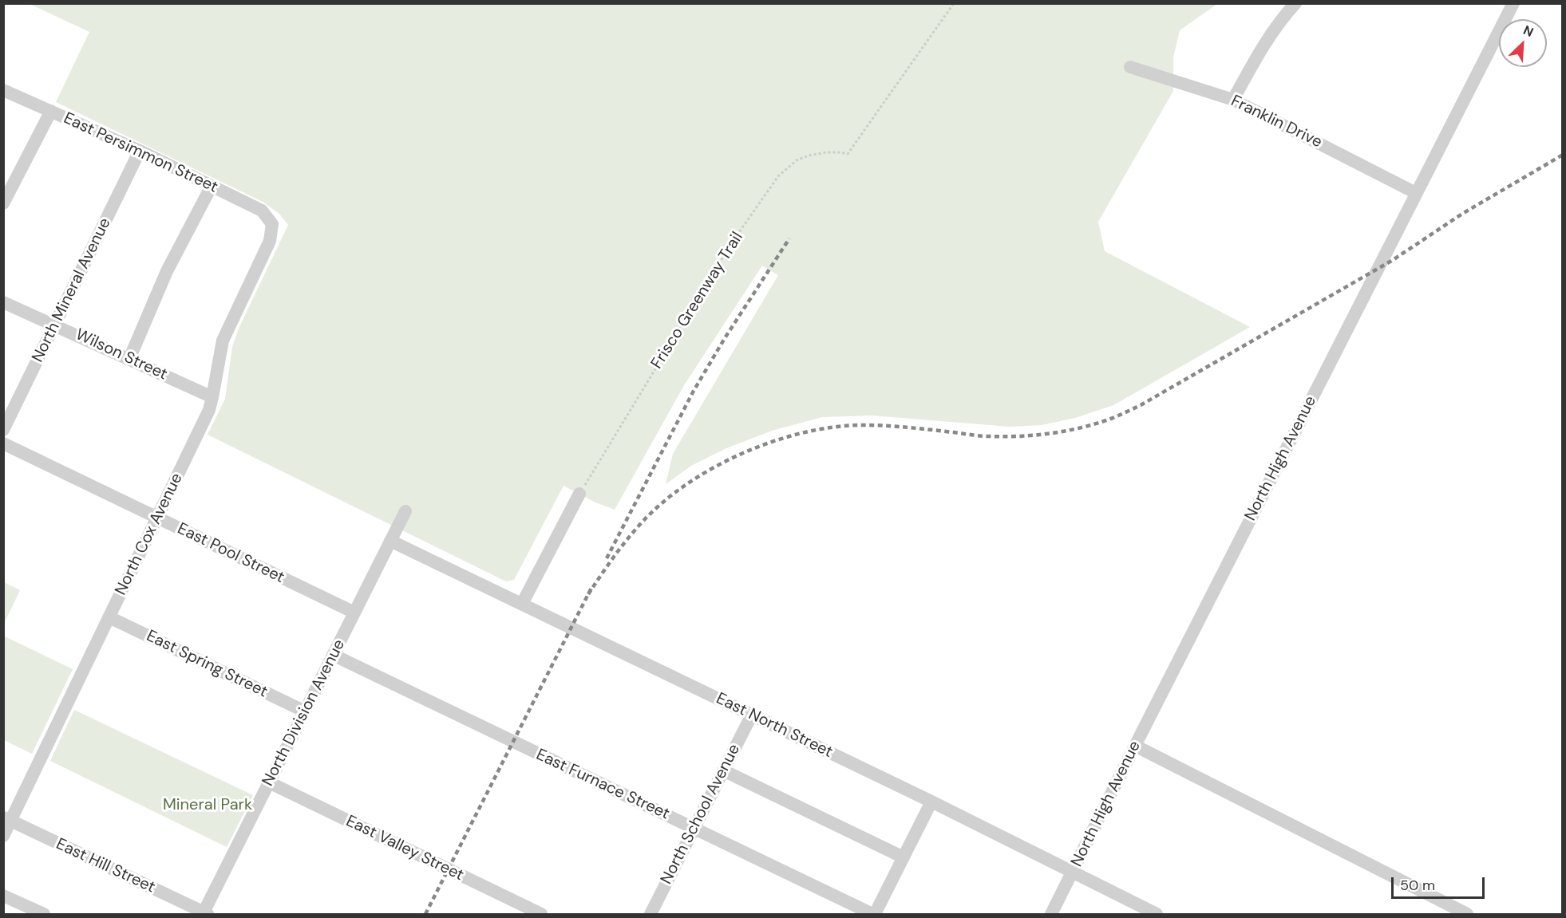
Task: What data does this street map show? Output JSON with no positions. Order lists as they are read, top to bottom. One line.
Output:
{"streets":{"street":["Franklin Drive","East Persimmon Street","North Mineral Avenue","Wilson Street","North High Avenue","North Cox Avenue","East Pool Street","East Spring Street","North Division Avenue","East North Street","East Furnace Street","North School Avenue","East Valley Street","East Hill Street"],"path":["Frisco Greenway Trail"]},"crossings":[["Franklin Drive","North High Avenue"],["East Persimmon Street","North Mineral Avenue"],["East Persimmon Street","North Cox Avenue"],["North Mineral Avenue","Wilson Street"],["Wilson Street","North Cox Avenue"],["North High Avenue","East North Street"],["North Cox Avenue","East Pool Street"],["North Cox Avenue","East Spring Street"],["North Cox Avenue","East Hill Street"],["East Pool Street","North Division Avenue"],["East Spring Street","North Division Avenue"],["North Division Avenue","East North Street"],["North Division Avenue","East Furnace Street"],["North Division Avenue","East Valley Street"],["North Division Avenue","East Hill Street"],["East North Street","North School Avenue"],["East Furnace Street","North School Avenue"]],"parks":["Mineral Park"],"scale_bar":"50 m","north":"top right"}
